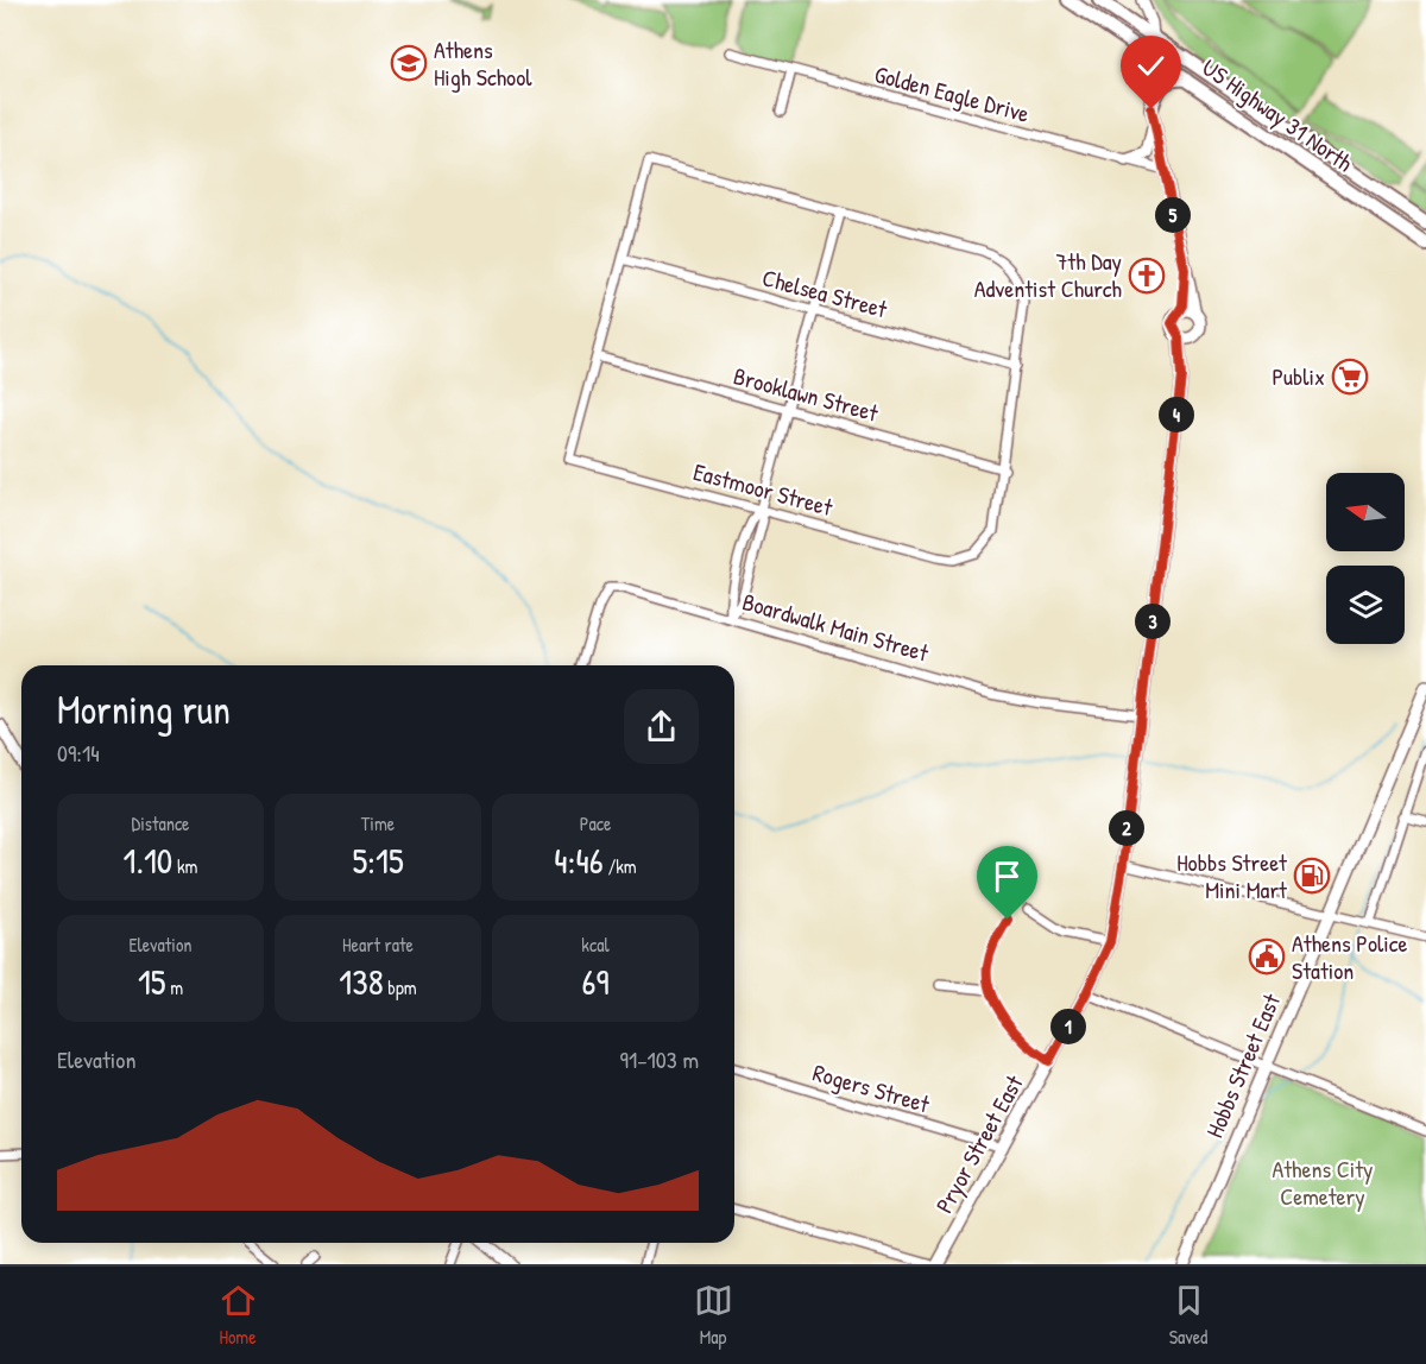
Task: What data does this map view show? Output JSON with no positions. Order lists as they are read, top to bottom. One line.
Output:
{"streets":{"main road":["US Highway 31 North"],"street":["Golden Eagle Drive","Chelsea Street","Brooklawn Street","Eastmoor Street","Boardwalk Main Street","Hobbs Street East","Rogers Street","Pryor Street East"]},"crossings":[["Chelsea Street","Eastmoor Street"],["Brooklawn Street","Eastmoor Street"],["Boardwalk Main Street","Pryor Street East"],["Rogers Street","Pryor Street East"]],"parks":["Athens City Cemetery"],"places":{"school or university":["Athens High School"],"church":["7th Day Adventist Church"],"supermarket":["Publix"],"fuel station":["Hobbs Street Mini Mart"],"public building":["Athens Police Station"]},"north":"left","page":{"pins":["5","4","3","2","1"],"heading":["Morning run","09:14"],"stats":[["Distance","1.10 km"],["Time","5:15"],["Pace","4:46 /km"],["Elevation","15 m"],["Heart rate","138 bpm"],["kcal","69"]],"chart":["Elevation","91–103 m"],"tabs":["Home","Map","Saved"]}}
